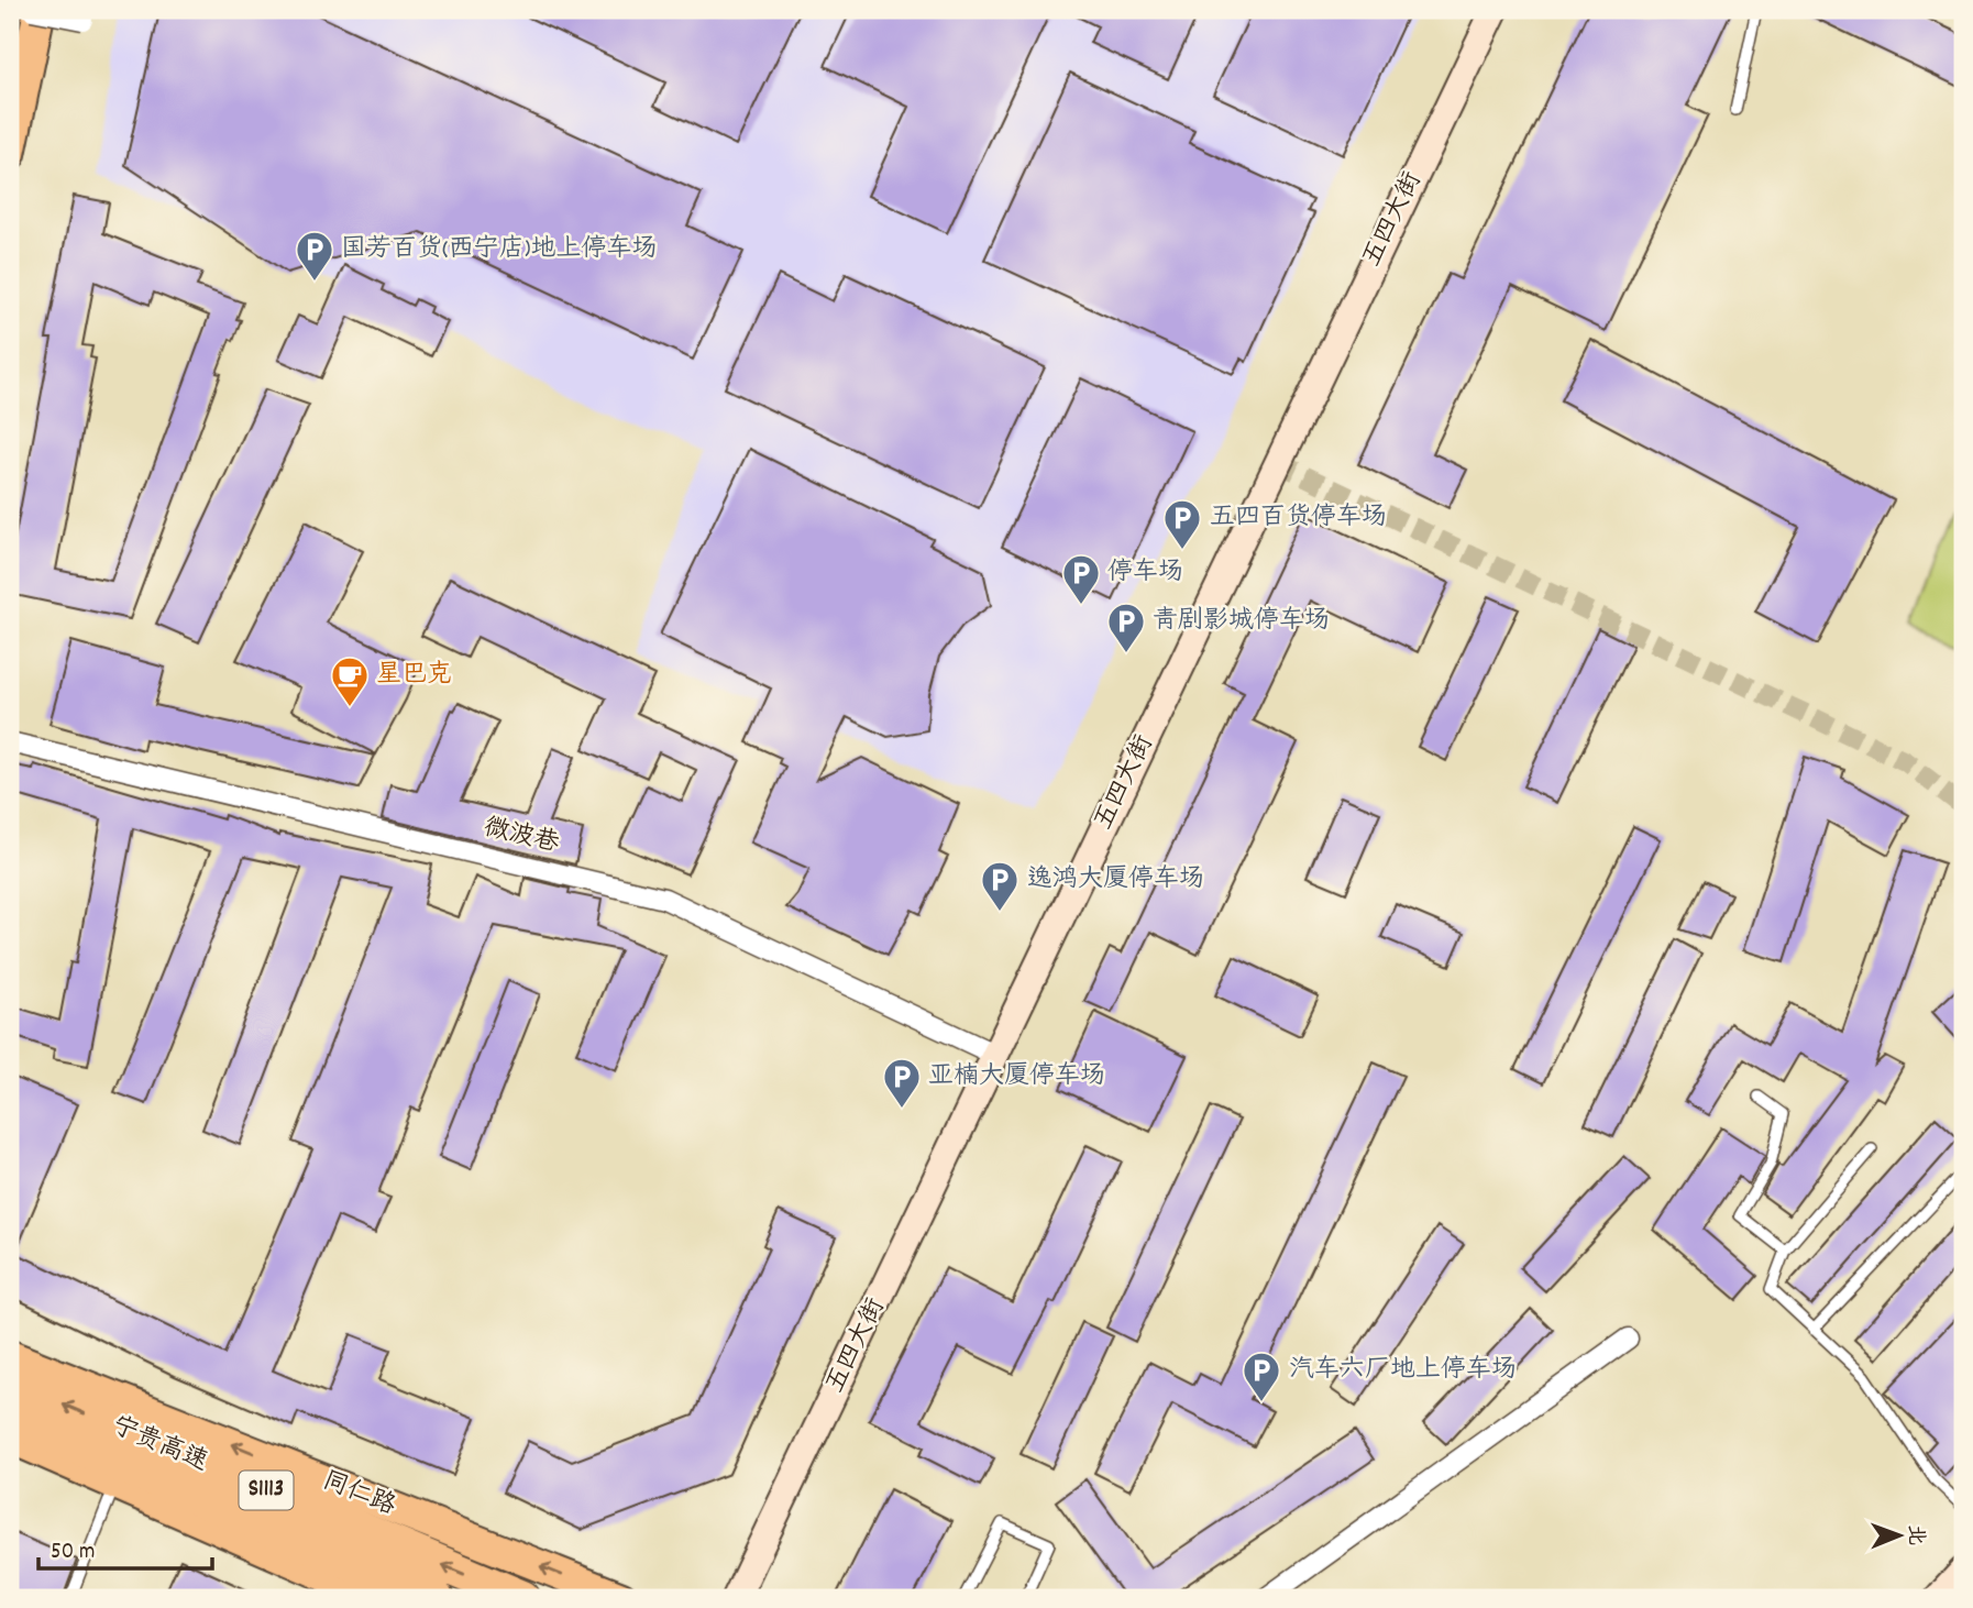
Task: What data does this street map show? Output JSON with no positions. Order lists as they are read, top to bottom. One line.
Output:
{"streets":{"highway":["宁贵高速","S1113"],"main road":["五四大街","同仁路"],"street":["微波巷"]},"crossings":[["五四大街","微波巷"]],"places":{"parking":["国芳百货(西宁店)地上停车场","五四百货停车场","停车场","青剧影城停车场","逸鸿大厦停车场","亚楠大厦停车场","汽车六厂地上停车场"],"cafe":["星巴克"]},"scale_bar":"50 m","north":"right"}
